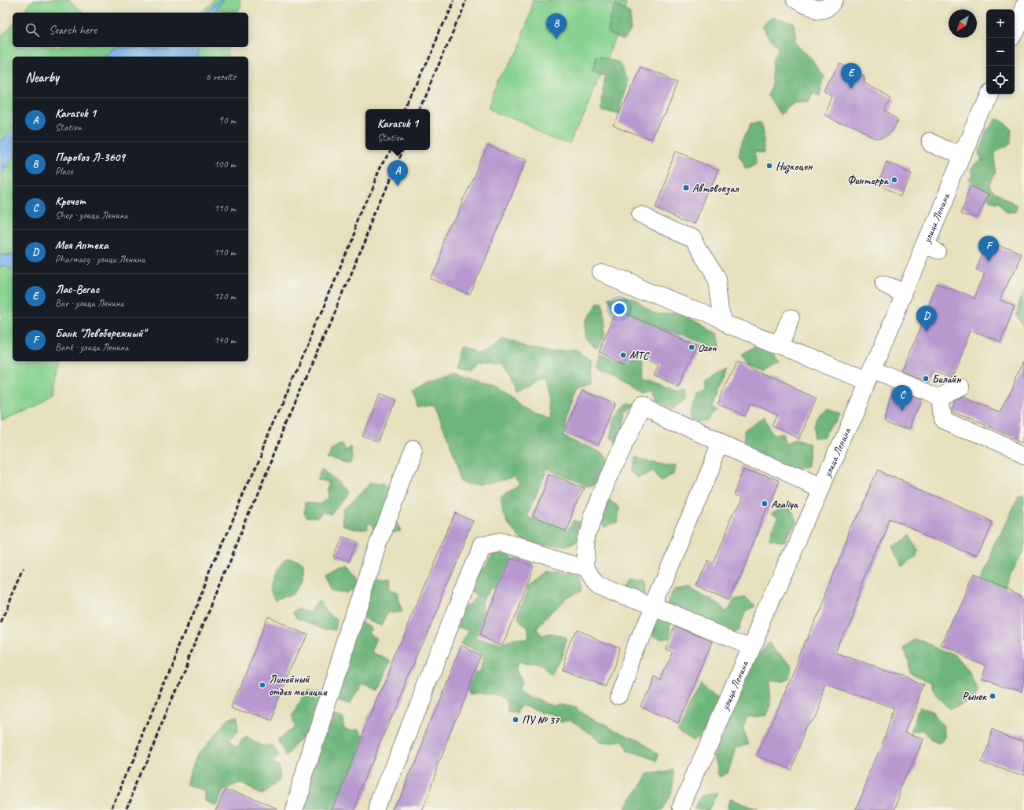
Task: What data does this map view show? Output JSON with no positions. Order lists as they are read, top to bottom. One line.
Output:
{"streets":{"main road":["улица Ленина"]},"places":{"other":["Низкоцен","Финтерра","Ozon","МТС","Билайн","Azaliya","Линейный отдел милиции","Рынок","ПУ № 37"],"transit":["Автовокзал"]},"north":"bottom left","page":{"map_buttons":["+","−"],"search":"Search here","pins":["B","E","A","F","D","C"],"heading":["Nearby","6 results"],"list":[{"mark":"A","name":"Karasuk 1","note":"Station","value":"90 m"},{"mark":"B","name":"Паровоз Л-3609","note":"Place","value":"100 m"},{"mark":"C","name":"Кречет","note":"Shop · улица Ленина","value":"110 m"},{"mark":"D","name":"Моя Аптека","note":"Pharmacy · улица Ленина","value":"110 m"},{"mark":"E","name":"Лас-Вегас","note":"Bar · улица Ленина","value":"120 m"},{"mark":"F","name":"Банк \"Левобережный\"","note":"Bank · улица Ленина","value":"140 m"}],"popup":["Karasuk 1","Station"]}}
